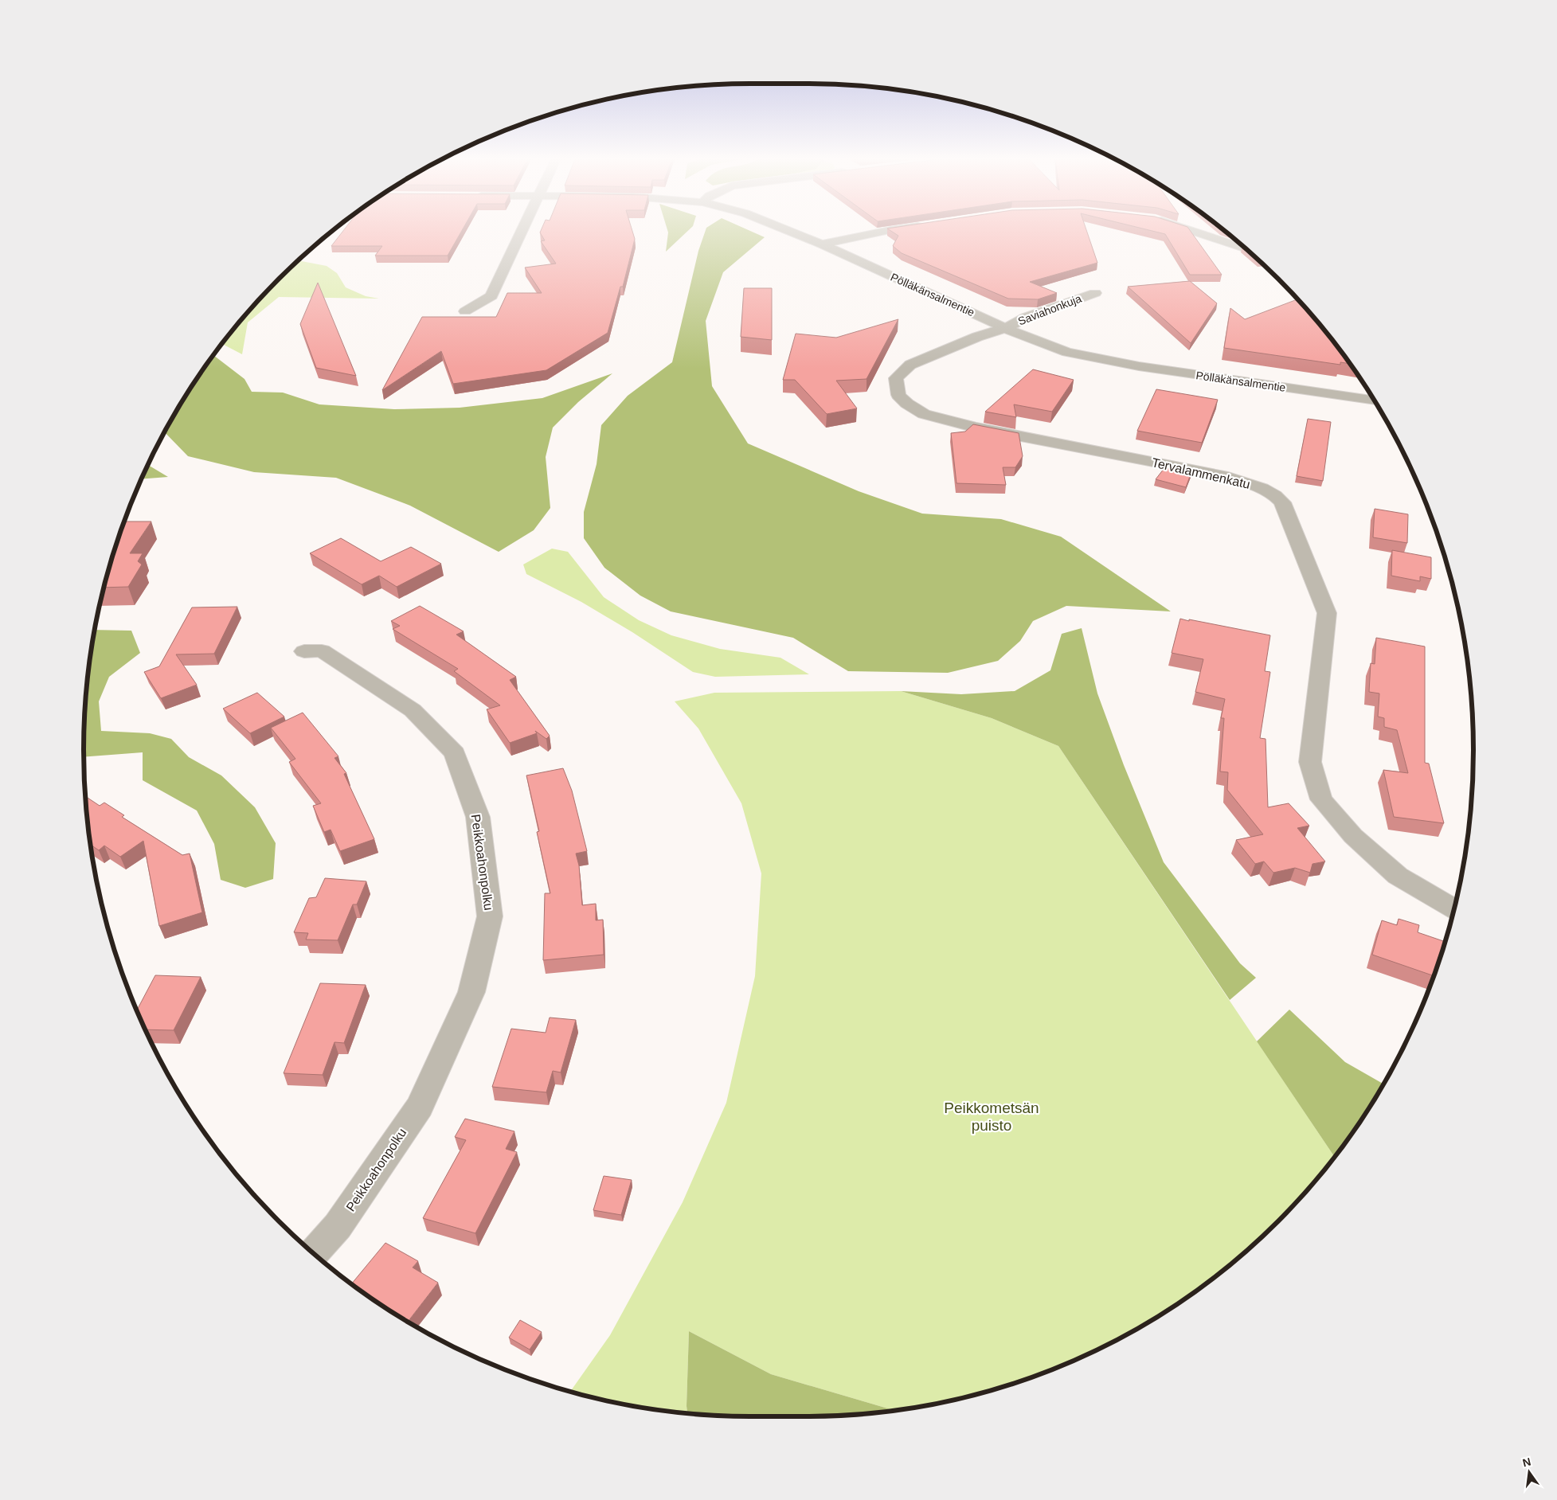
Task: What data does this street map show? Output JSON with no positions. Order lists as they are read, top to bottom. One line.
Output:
{"streets":{"street":["Pölläkänsalmentie","Saviahonkuja","Tervalammenkatu","Peikkoahonpolku"]},"crossings":[["Pölläkänsalmentie","Saviahonkuja"],["Pölläkänsalmentie","Tervalammenkatu"],["Saviahonkuja","Tervalammenkatu"]],"parks":["Peikkometsän puisto"],"north":"top"}
